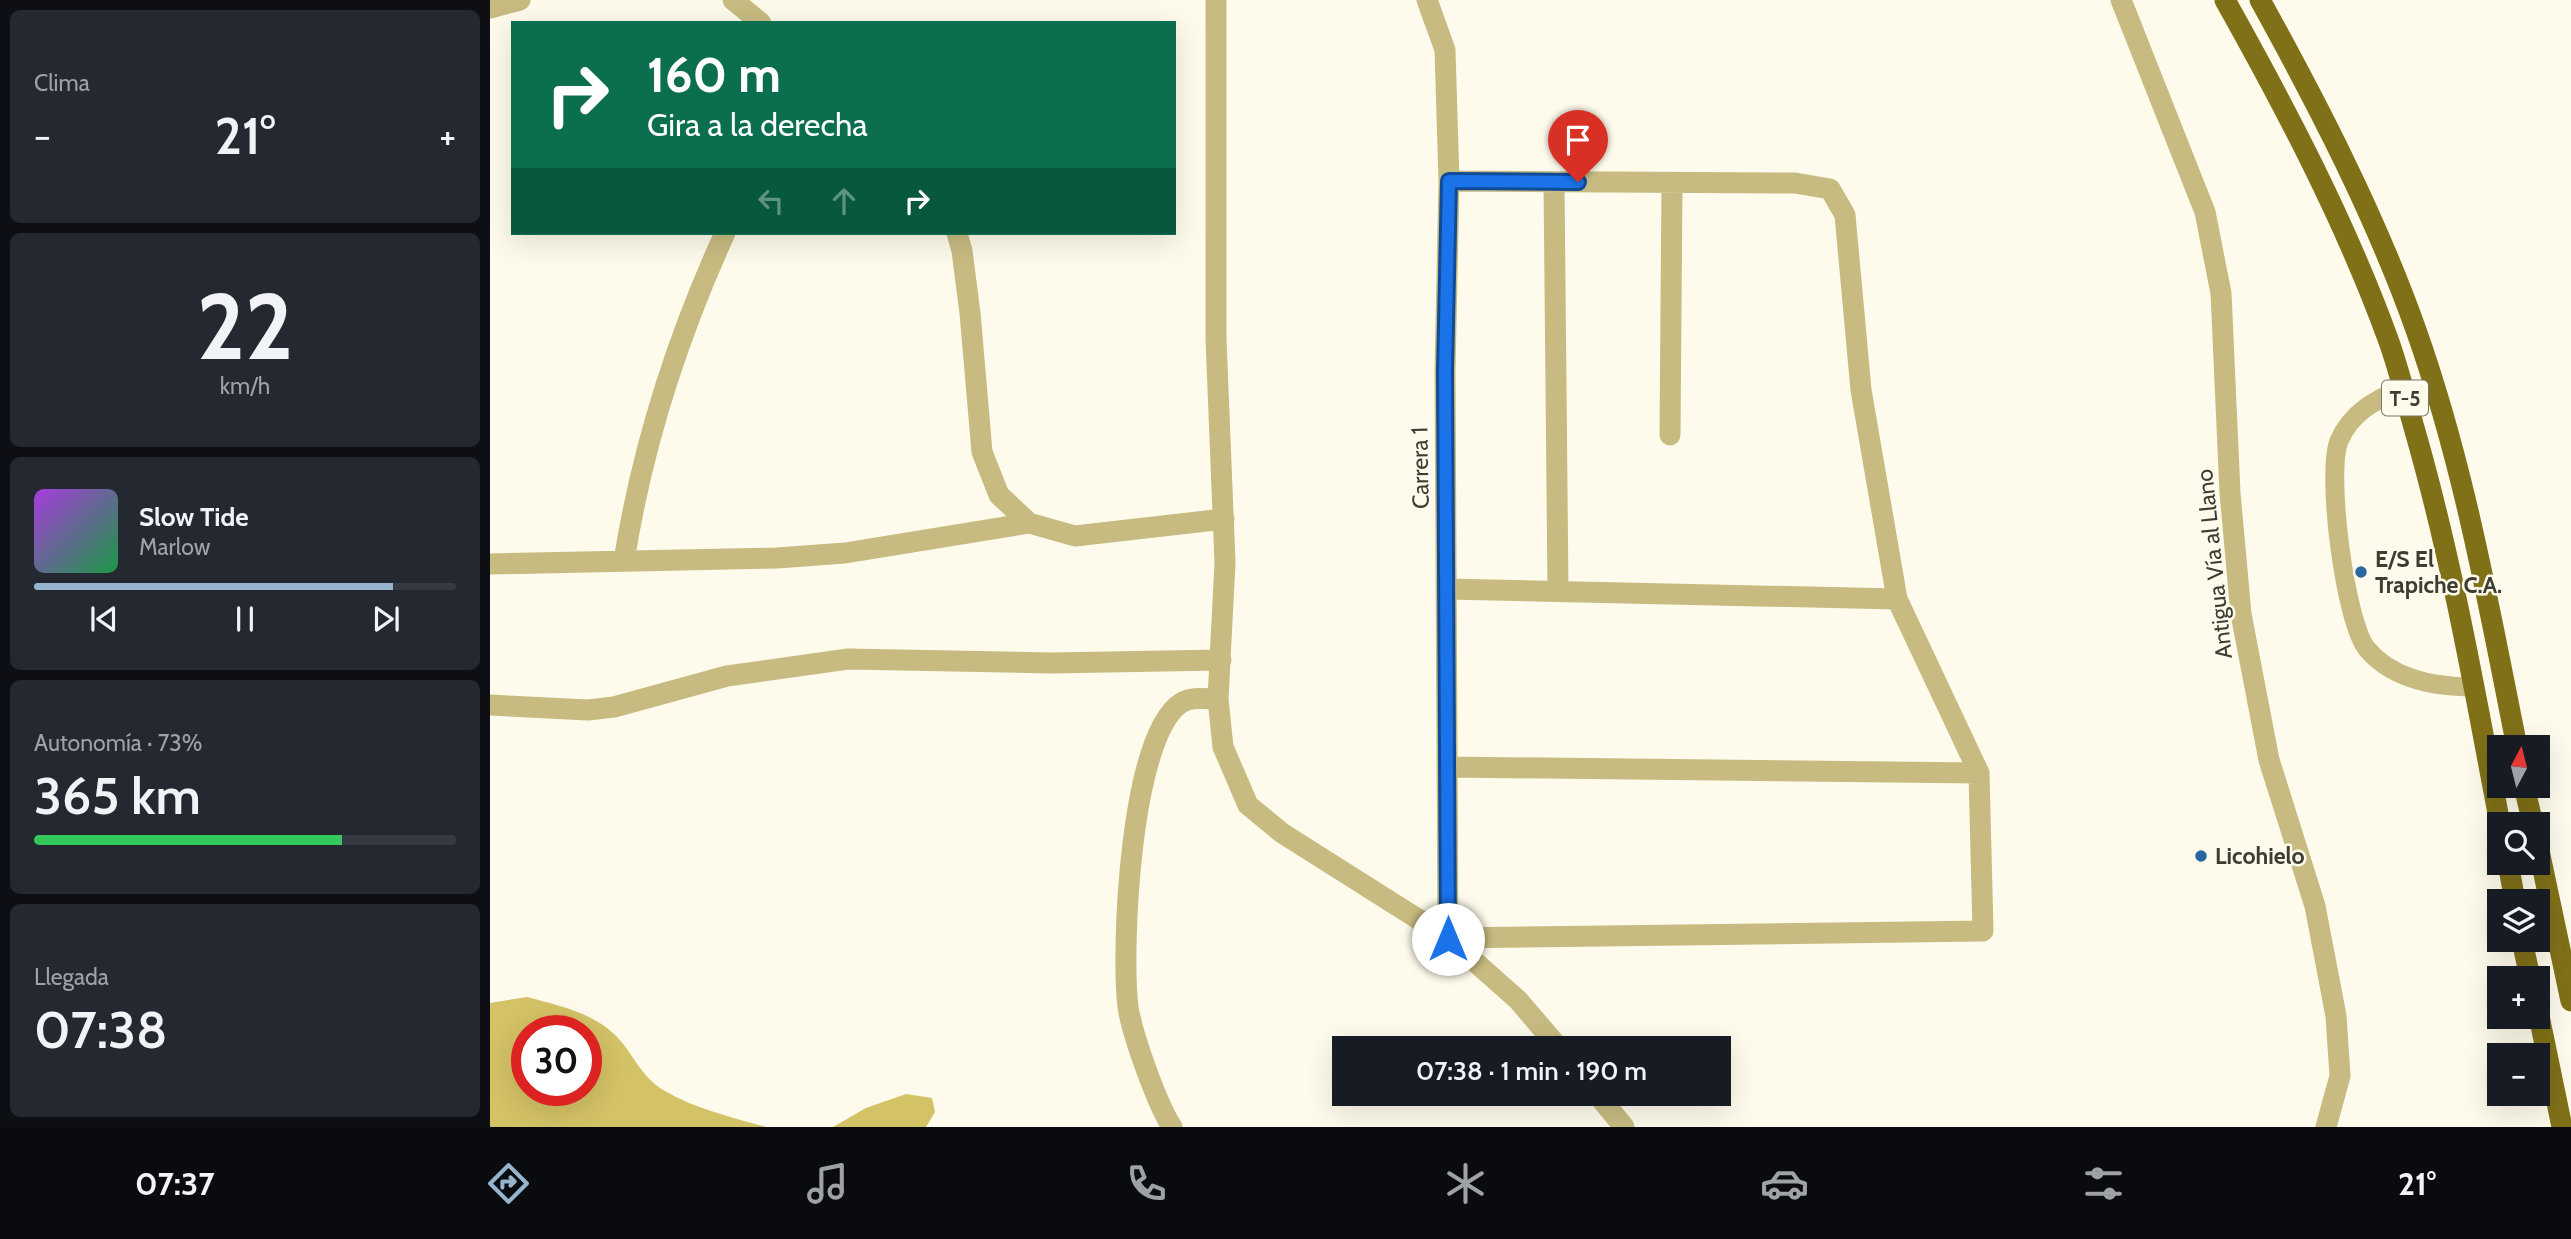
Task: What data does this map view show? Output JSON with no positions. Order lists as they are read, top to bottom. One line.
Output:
{"streets":{"highway":["T-5"],"street":["Carrera 1","Antigua Vía al Llano"]},"places":["E/S El Trapiche C.A.","Licohielo"],"north":"top","page":{"tile":["Clima",["22","km/h"],["Autonomía · 73%","365 km"],["Llegada","07:38"]],"turn":["160 m","Gira a la derecha"],"heat":["−","21°","+"],"song":["Slow Tide","Marlow"],"map_buttons":["+","−"],"limit":"30","trip":"07:38 · 1 min · 190 m","tabs":["07:37","21°"]}}
